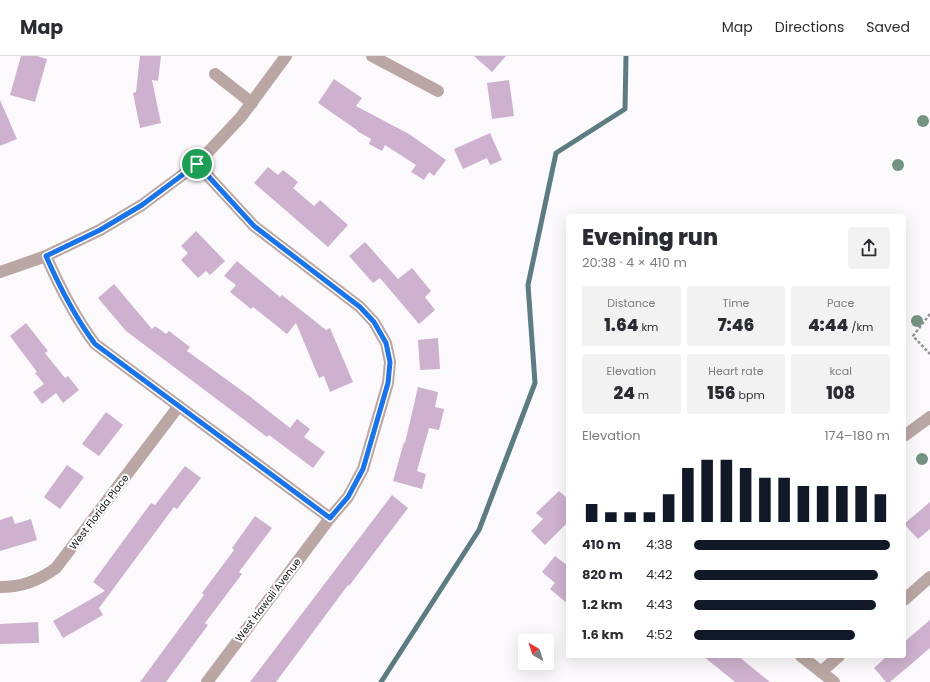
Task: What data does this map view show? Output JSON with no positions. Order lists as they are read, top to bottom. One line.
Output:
{"streets":{"street":["West Florida Place","West Hawaii Avenue"]},"north":"top left","page":{"header":"Map","nav":["Map","Directions","Saved"],"heading":["Evening run","20:38 · 4 × 410 m"],"stats":[["Distance","1.64 km"],["Time","7:46"],["Pace","4:44 /km"],["Elevation","24 m"],["Heart rate","156 bpm"],["kcal","108"]],"chart":["Elevation","174–180 m"],"list":[{"name":"410 m","note":"4:38"},{"name":"820 m","note":"4:42"},{"name":"1.2 km","note":"4:43"},{"name":"1.6 km","note":"4:52"}]}}
